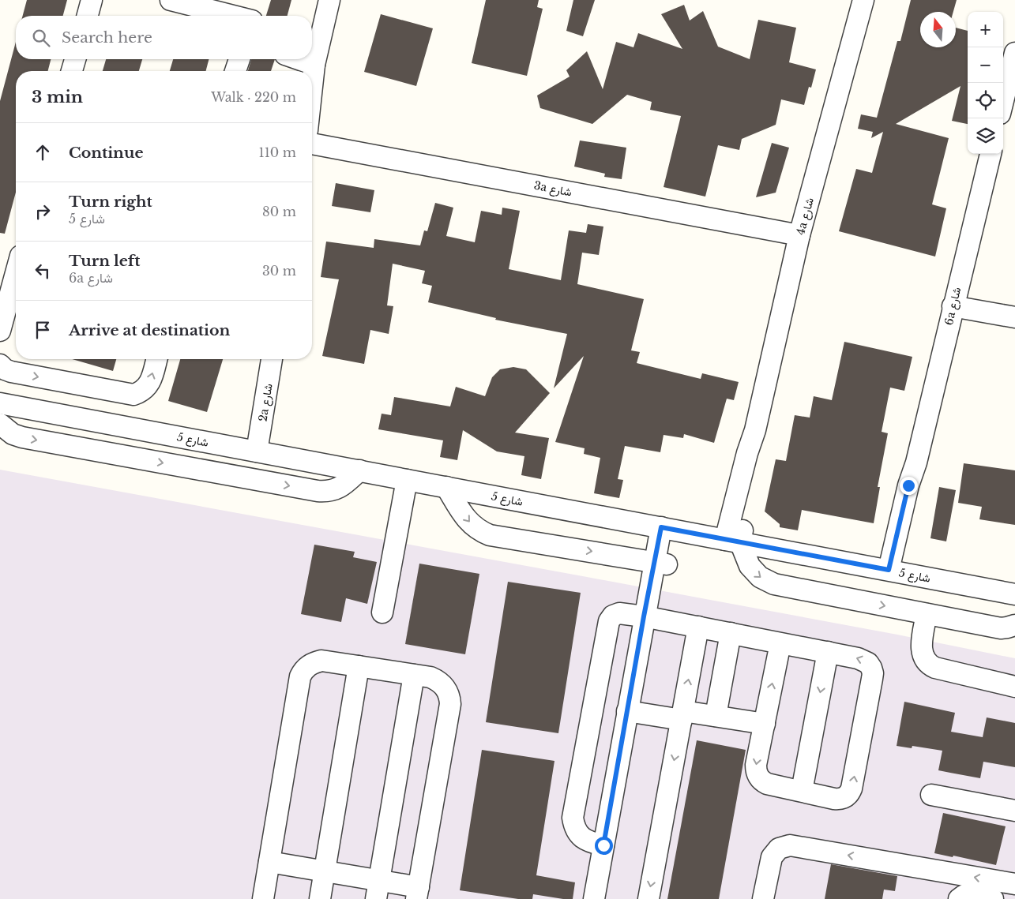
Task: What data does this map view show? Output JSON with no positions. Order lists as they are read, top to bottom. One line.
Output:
{"streets":{"street":["3a شارع","4a شارع","6a شارع","2a شارع","شارع 5"]},"crossings":[["3a شارع","4a شارع"],["4a شارع","شارع 5"],["6a شارع","شارع 5"],["2a شارع","شارع 5"]],"north":"top","page":{"map_buttons":["+","−"],"search":"Search here","heading":["3 min","Walk · 220 m"],"list":[["Continue","110 m"],["Turn right","شارع 5","80 m"],["Turn left","6a شارع","30 m"],"Arrive at destination"]}}
